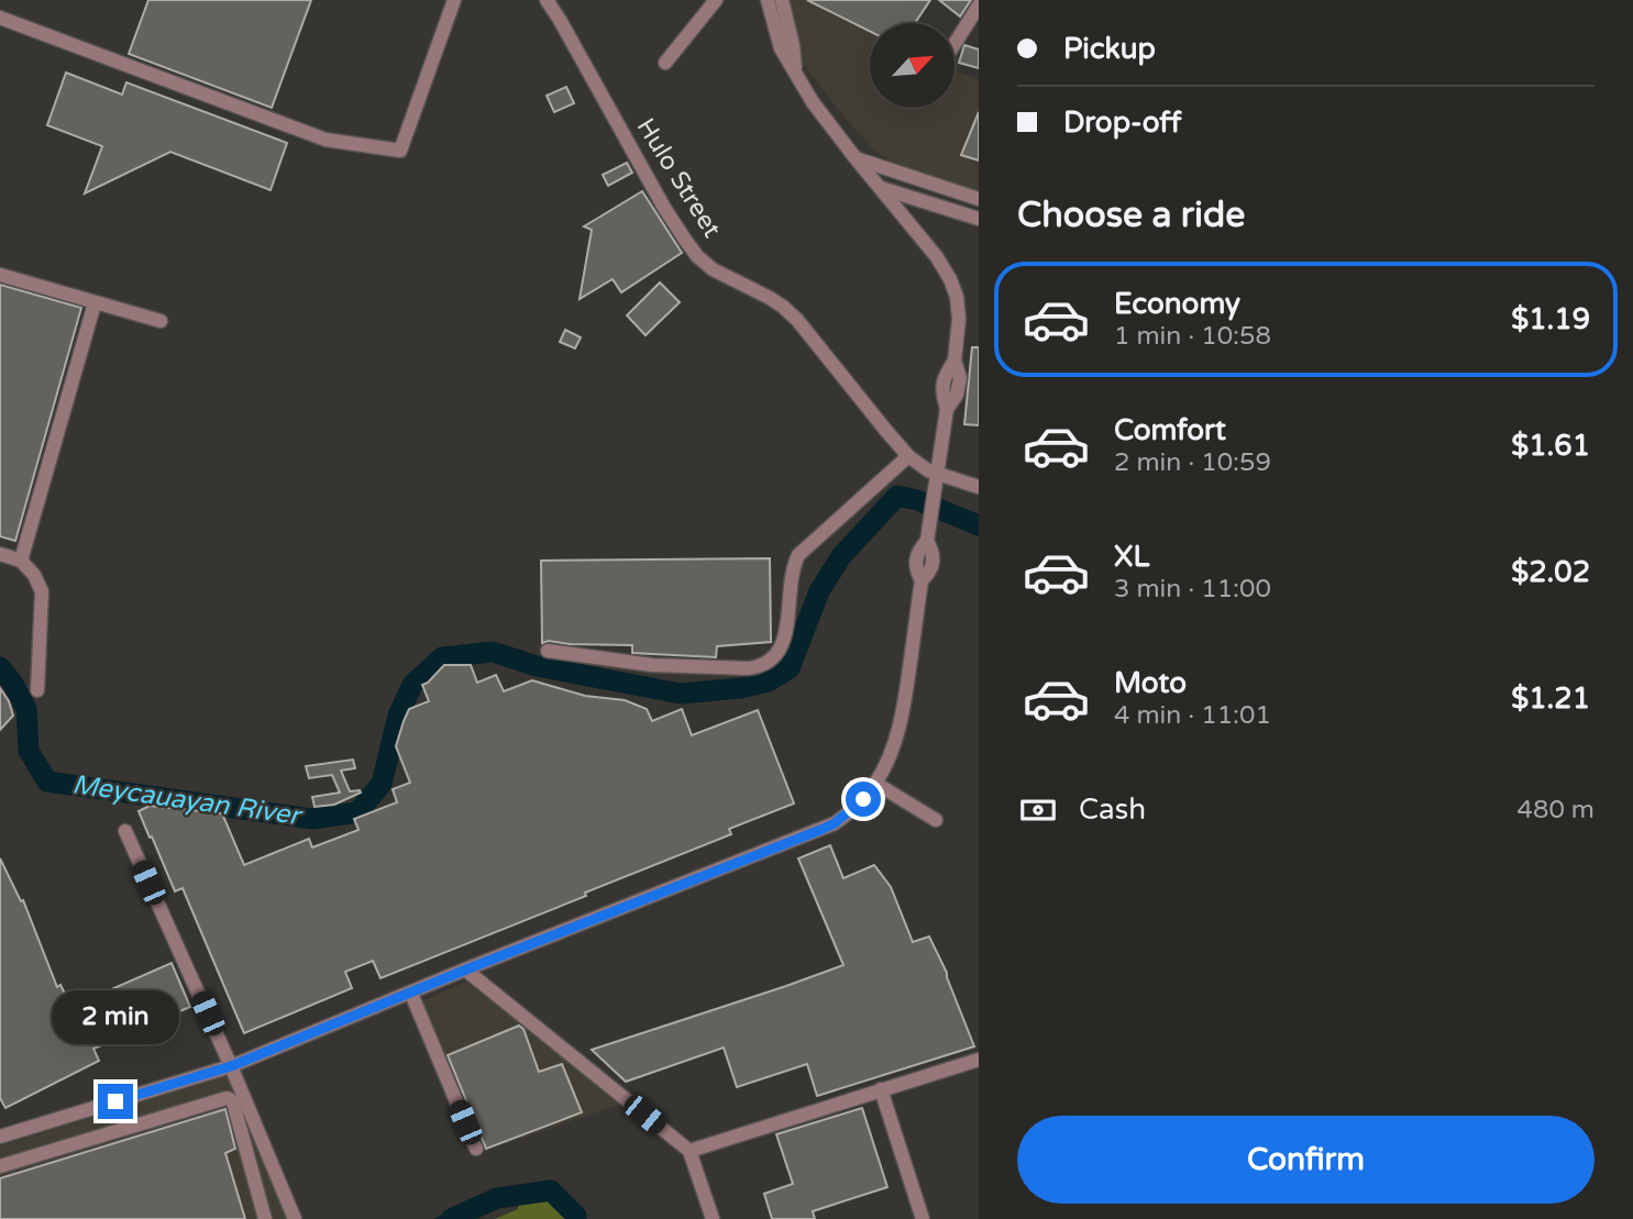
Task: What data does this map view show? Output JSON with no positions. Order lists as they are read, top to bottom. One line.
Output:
{"streets":{"street":["Hulo Street"]},"water":["Meycauayan River"],"north":"top right","page":{"banner":["Pickup","Drop-off"],"heading":"Choose a ride","list":[{"name":"Economy","note":"1 min · 10:58","value":"$1.19"},{"name":"Comfort","note":"2 min · 10:59","value":"$1.61"},{"name":"XL","note":"3 min · 11:00","value":"$2.02"},{"name":"Moto","note":"4 min · 11:01","value":"$1.21"}],"pay":["Cash","480 m"],"bubble":"2 min","buttons":"Confirm"}}
